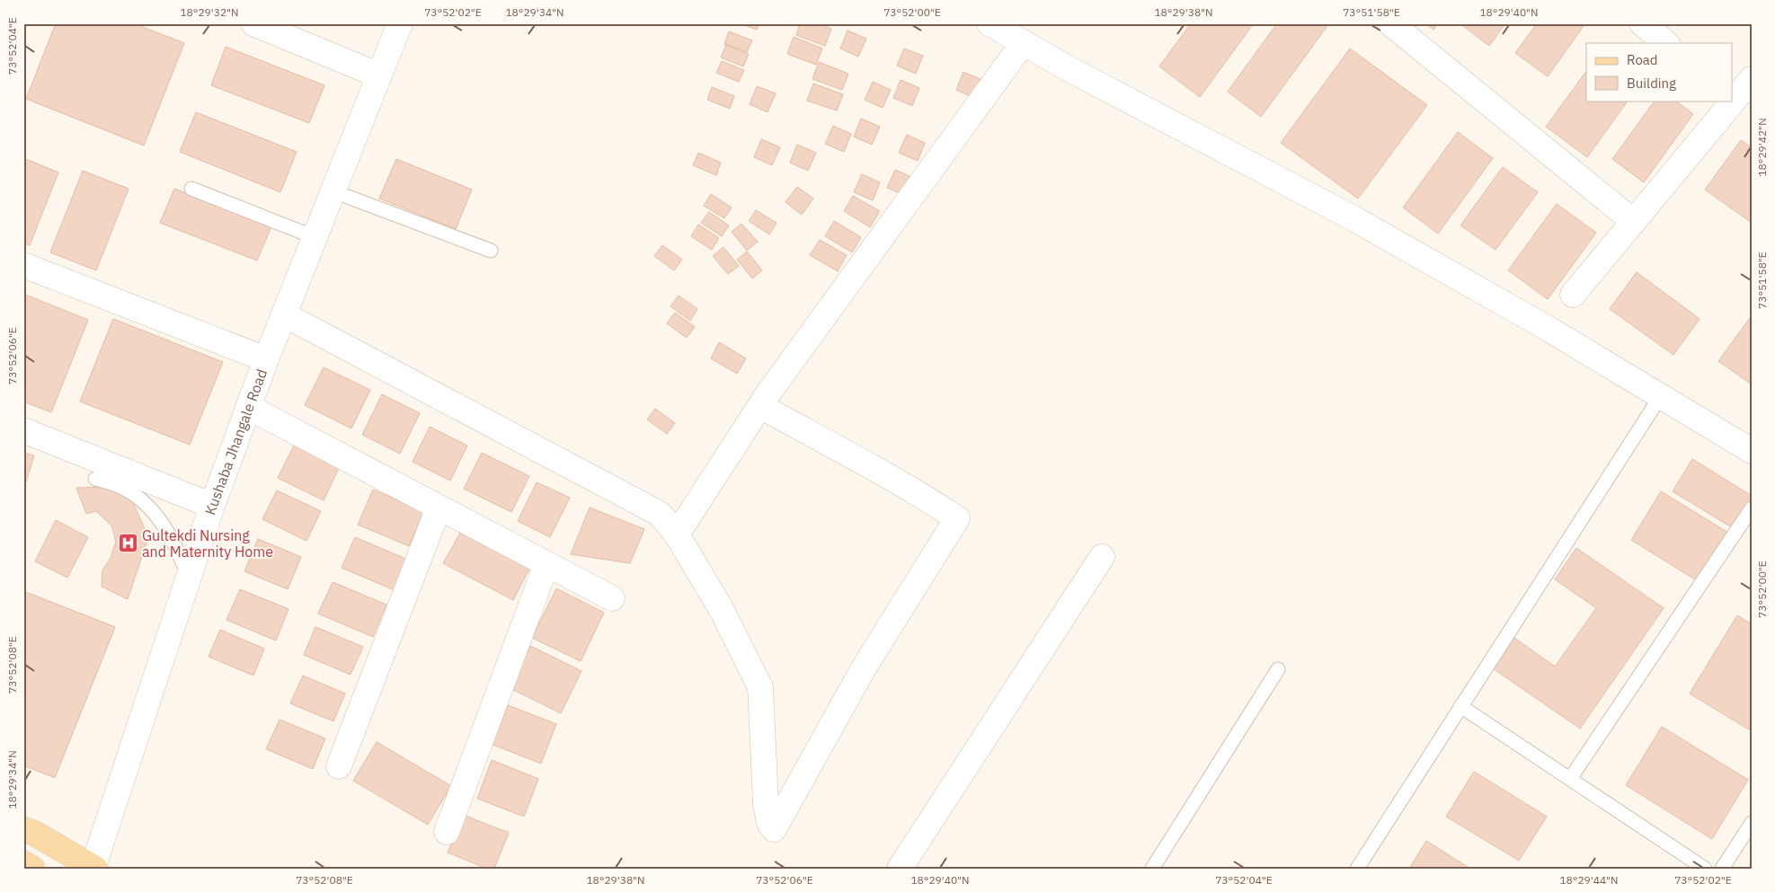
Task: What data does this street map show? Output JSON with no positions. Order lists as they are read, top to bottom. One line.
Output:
{"streets":{"street":["Kushaba Jhangale Road"]},"places":{"hospital":["Gultekdi Nursing and Maternity Home"]},"legend":["Road","Building"],"coordinates":["18°29'32\"N","73°52'02\"E","18°29'34\"N","73°52'00\"E","18°29'38\"N","73°51'58\"E","18°29'40\"N","73°52'04\"E","18°29'42\"N","73°52'06\"E","73°52'08\"E","18°29'44\"N"]}
